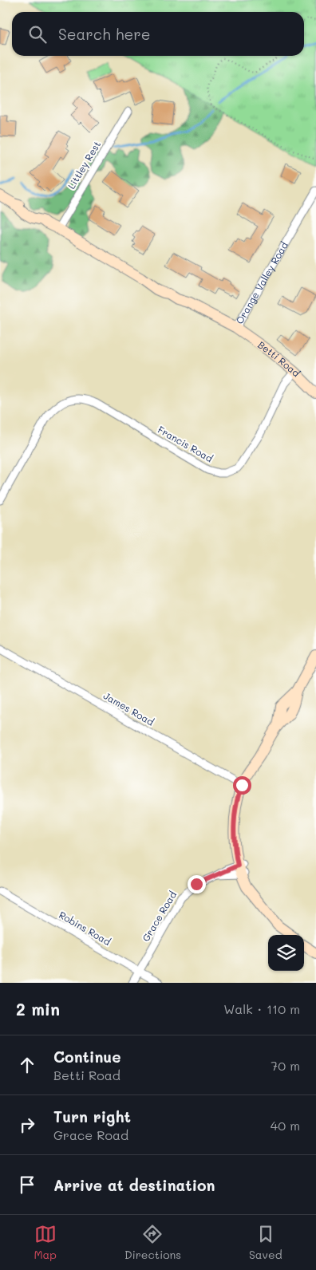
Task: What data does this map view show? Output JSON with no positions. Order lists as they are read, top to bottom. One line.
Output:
{"streets":{"street":["Littley Rest","Orange Valley Road","Betti Road","Francis Road","James Road","Grace Road","Robins Road"]},"crossings":[["Littley Rest","Orange Valley Road"],["Orange Valley Road","Betti Road"],["Betti Road","Francis Road"],["Grace Road","Robins Road"]],"page":{"search":"Search here","heading":["2 min","Walk · 110 m"],"list":[["Continue","Betti Road","70 m"],["Turn right","Grace Road","40 m"],"Arrive at destination"],"nav":["Map","Directions","Saved"]}}
